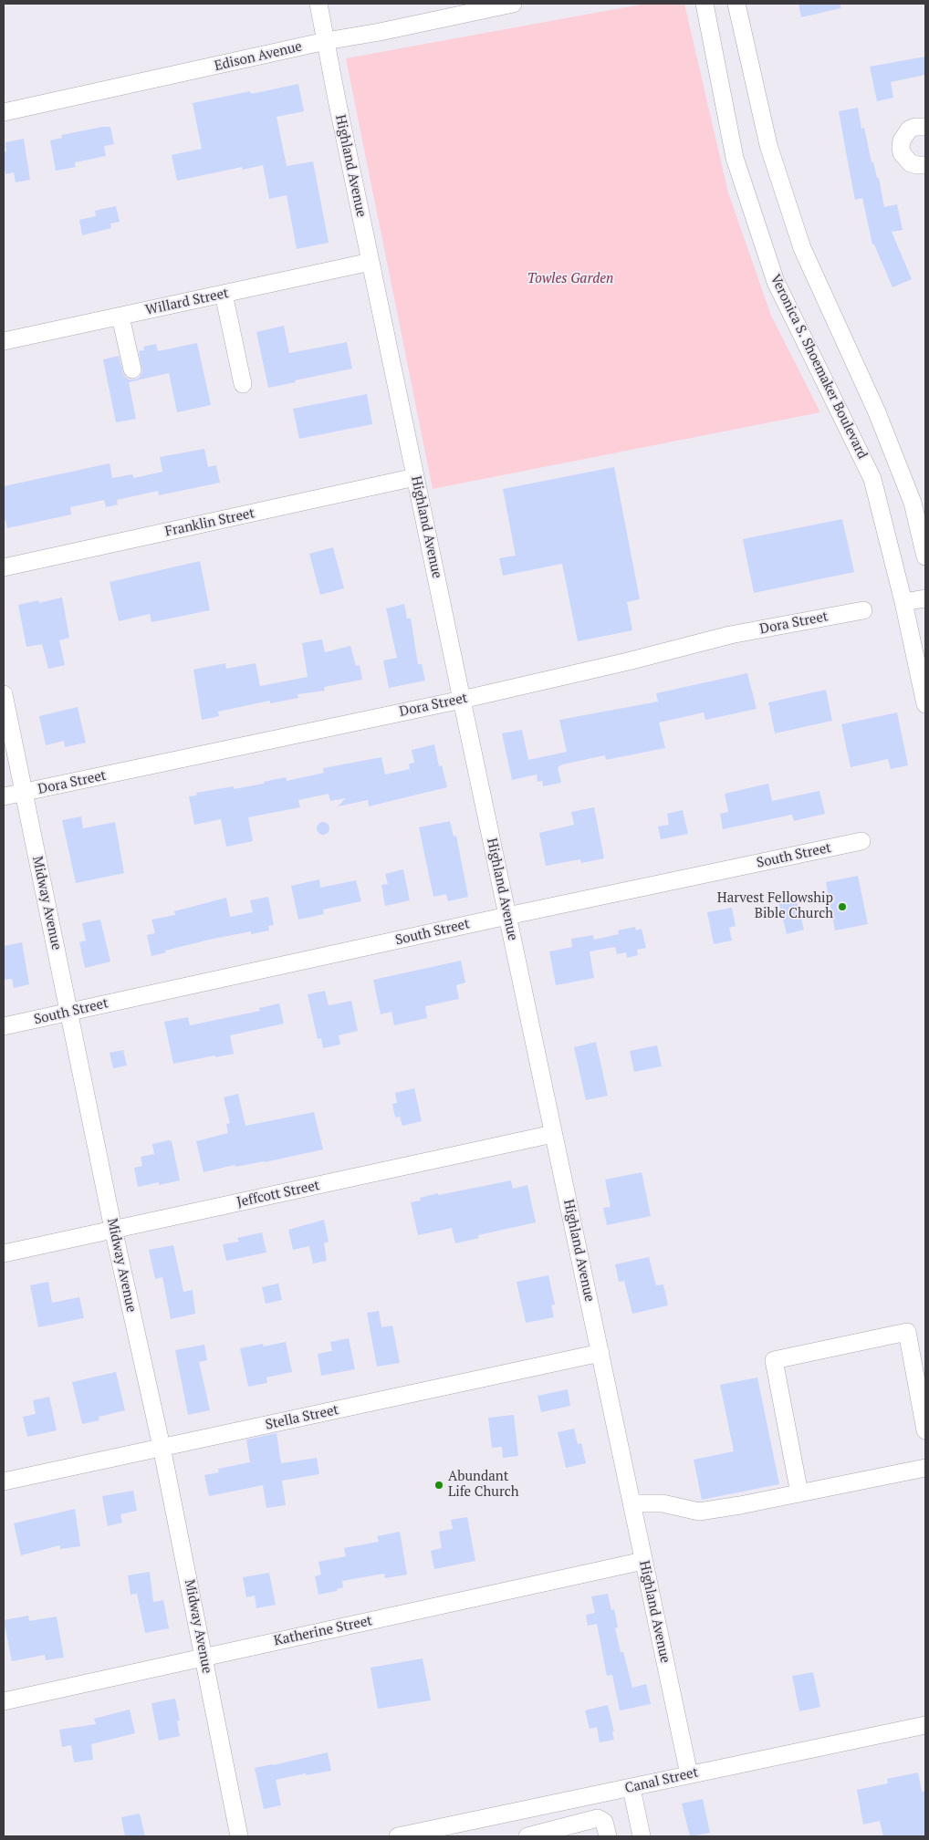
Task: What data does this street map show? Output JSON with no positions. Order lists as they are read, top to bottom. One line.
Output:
{"streets":{"street":["Edison Avenue","Highland Avenue","Willard Street","Veronica S. Shoemaker Boulevard","Franklin Street","Dora Street","South Street","Midway Avenue","Jeffcott Street","Stella Street","Katherine Street","Canal Street"]},"crossings":[["Edison Avenue","Highland Avenue"],["Highland Avenue","Willard Street"],["Highland Avenue","Franklin Street"],["Highland Avenue","Dora Street"],["Highland Avenue","South Street"],["Highland Avenue","Jeffcott Street"],["Highland Avenue","Stella Street"],["Highland Avenue","Katherine Street"],["Highland Avenue","Canal Street"],["Dora Street","Midway Avenue"],["South Street","Midway Avenue"],["Midway Avenue","Jeffcott Street"],["Midway Avenue","Stella Street"],["Midway Avenue","Katherine Street"]],"parks":["Towles Garden"],"places":["Harvest Fellowship Bible Church","Abundant Life Church"]}
